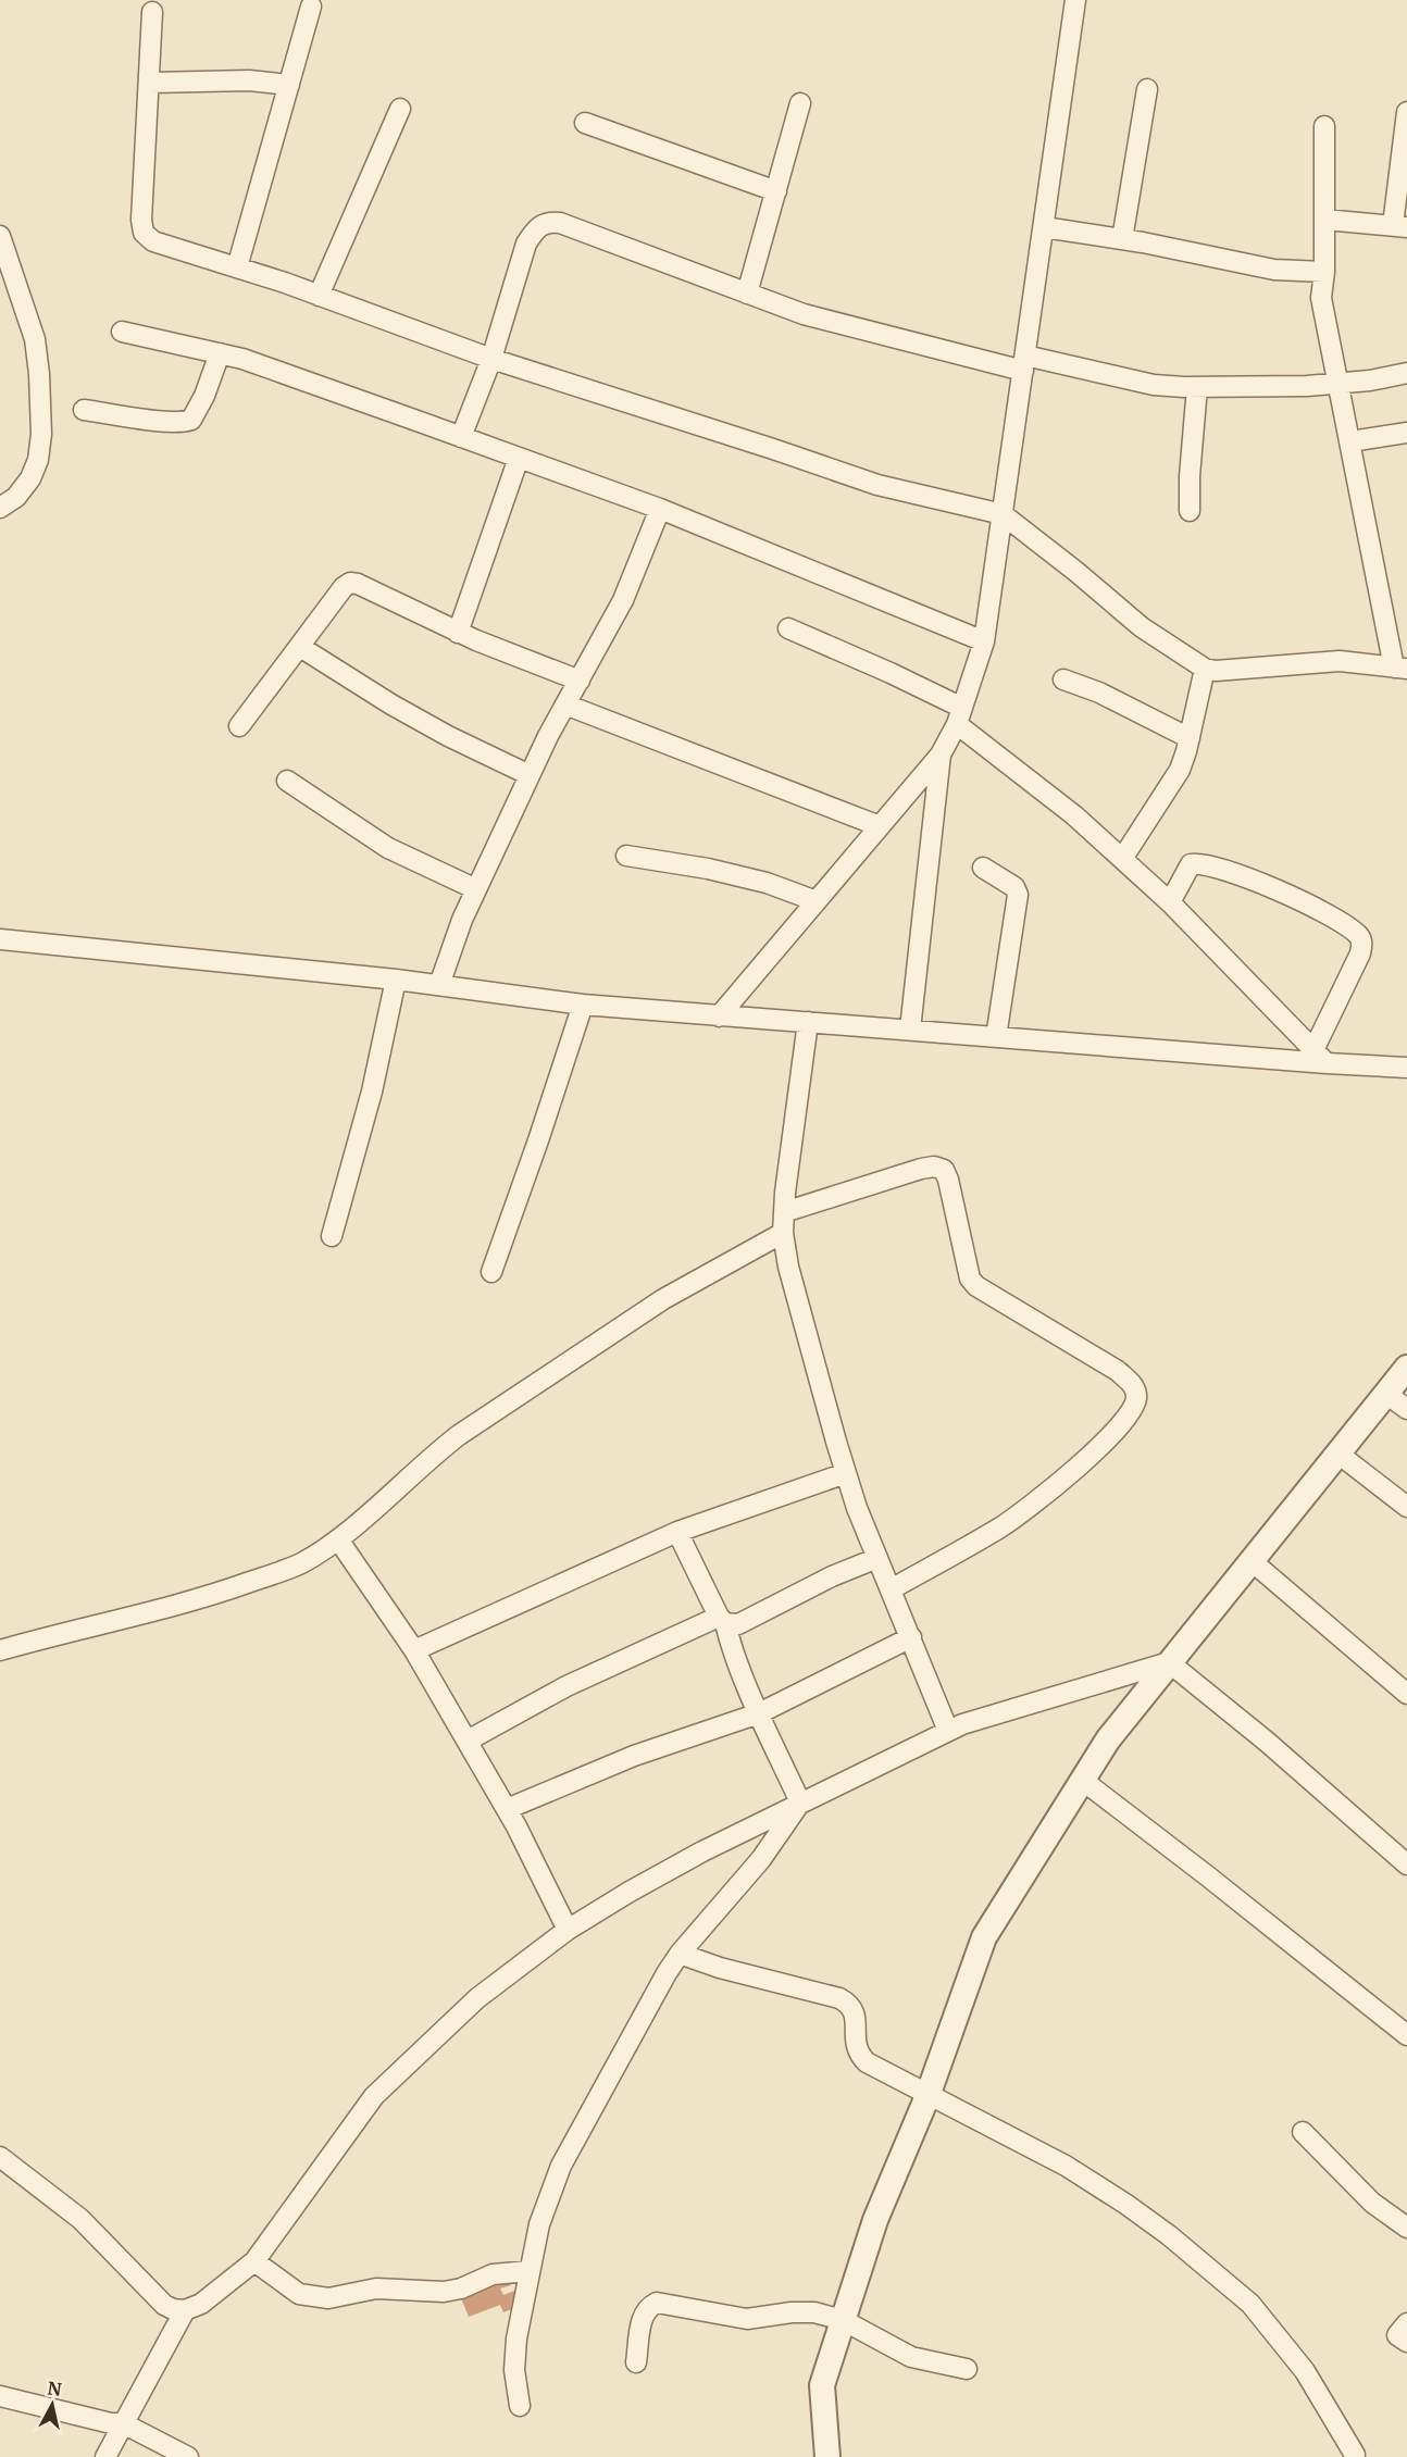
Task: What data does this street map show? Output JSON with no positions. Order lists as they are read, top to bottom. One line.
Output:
{"north":"top"}
